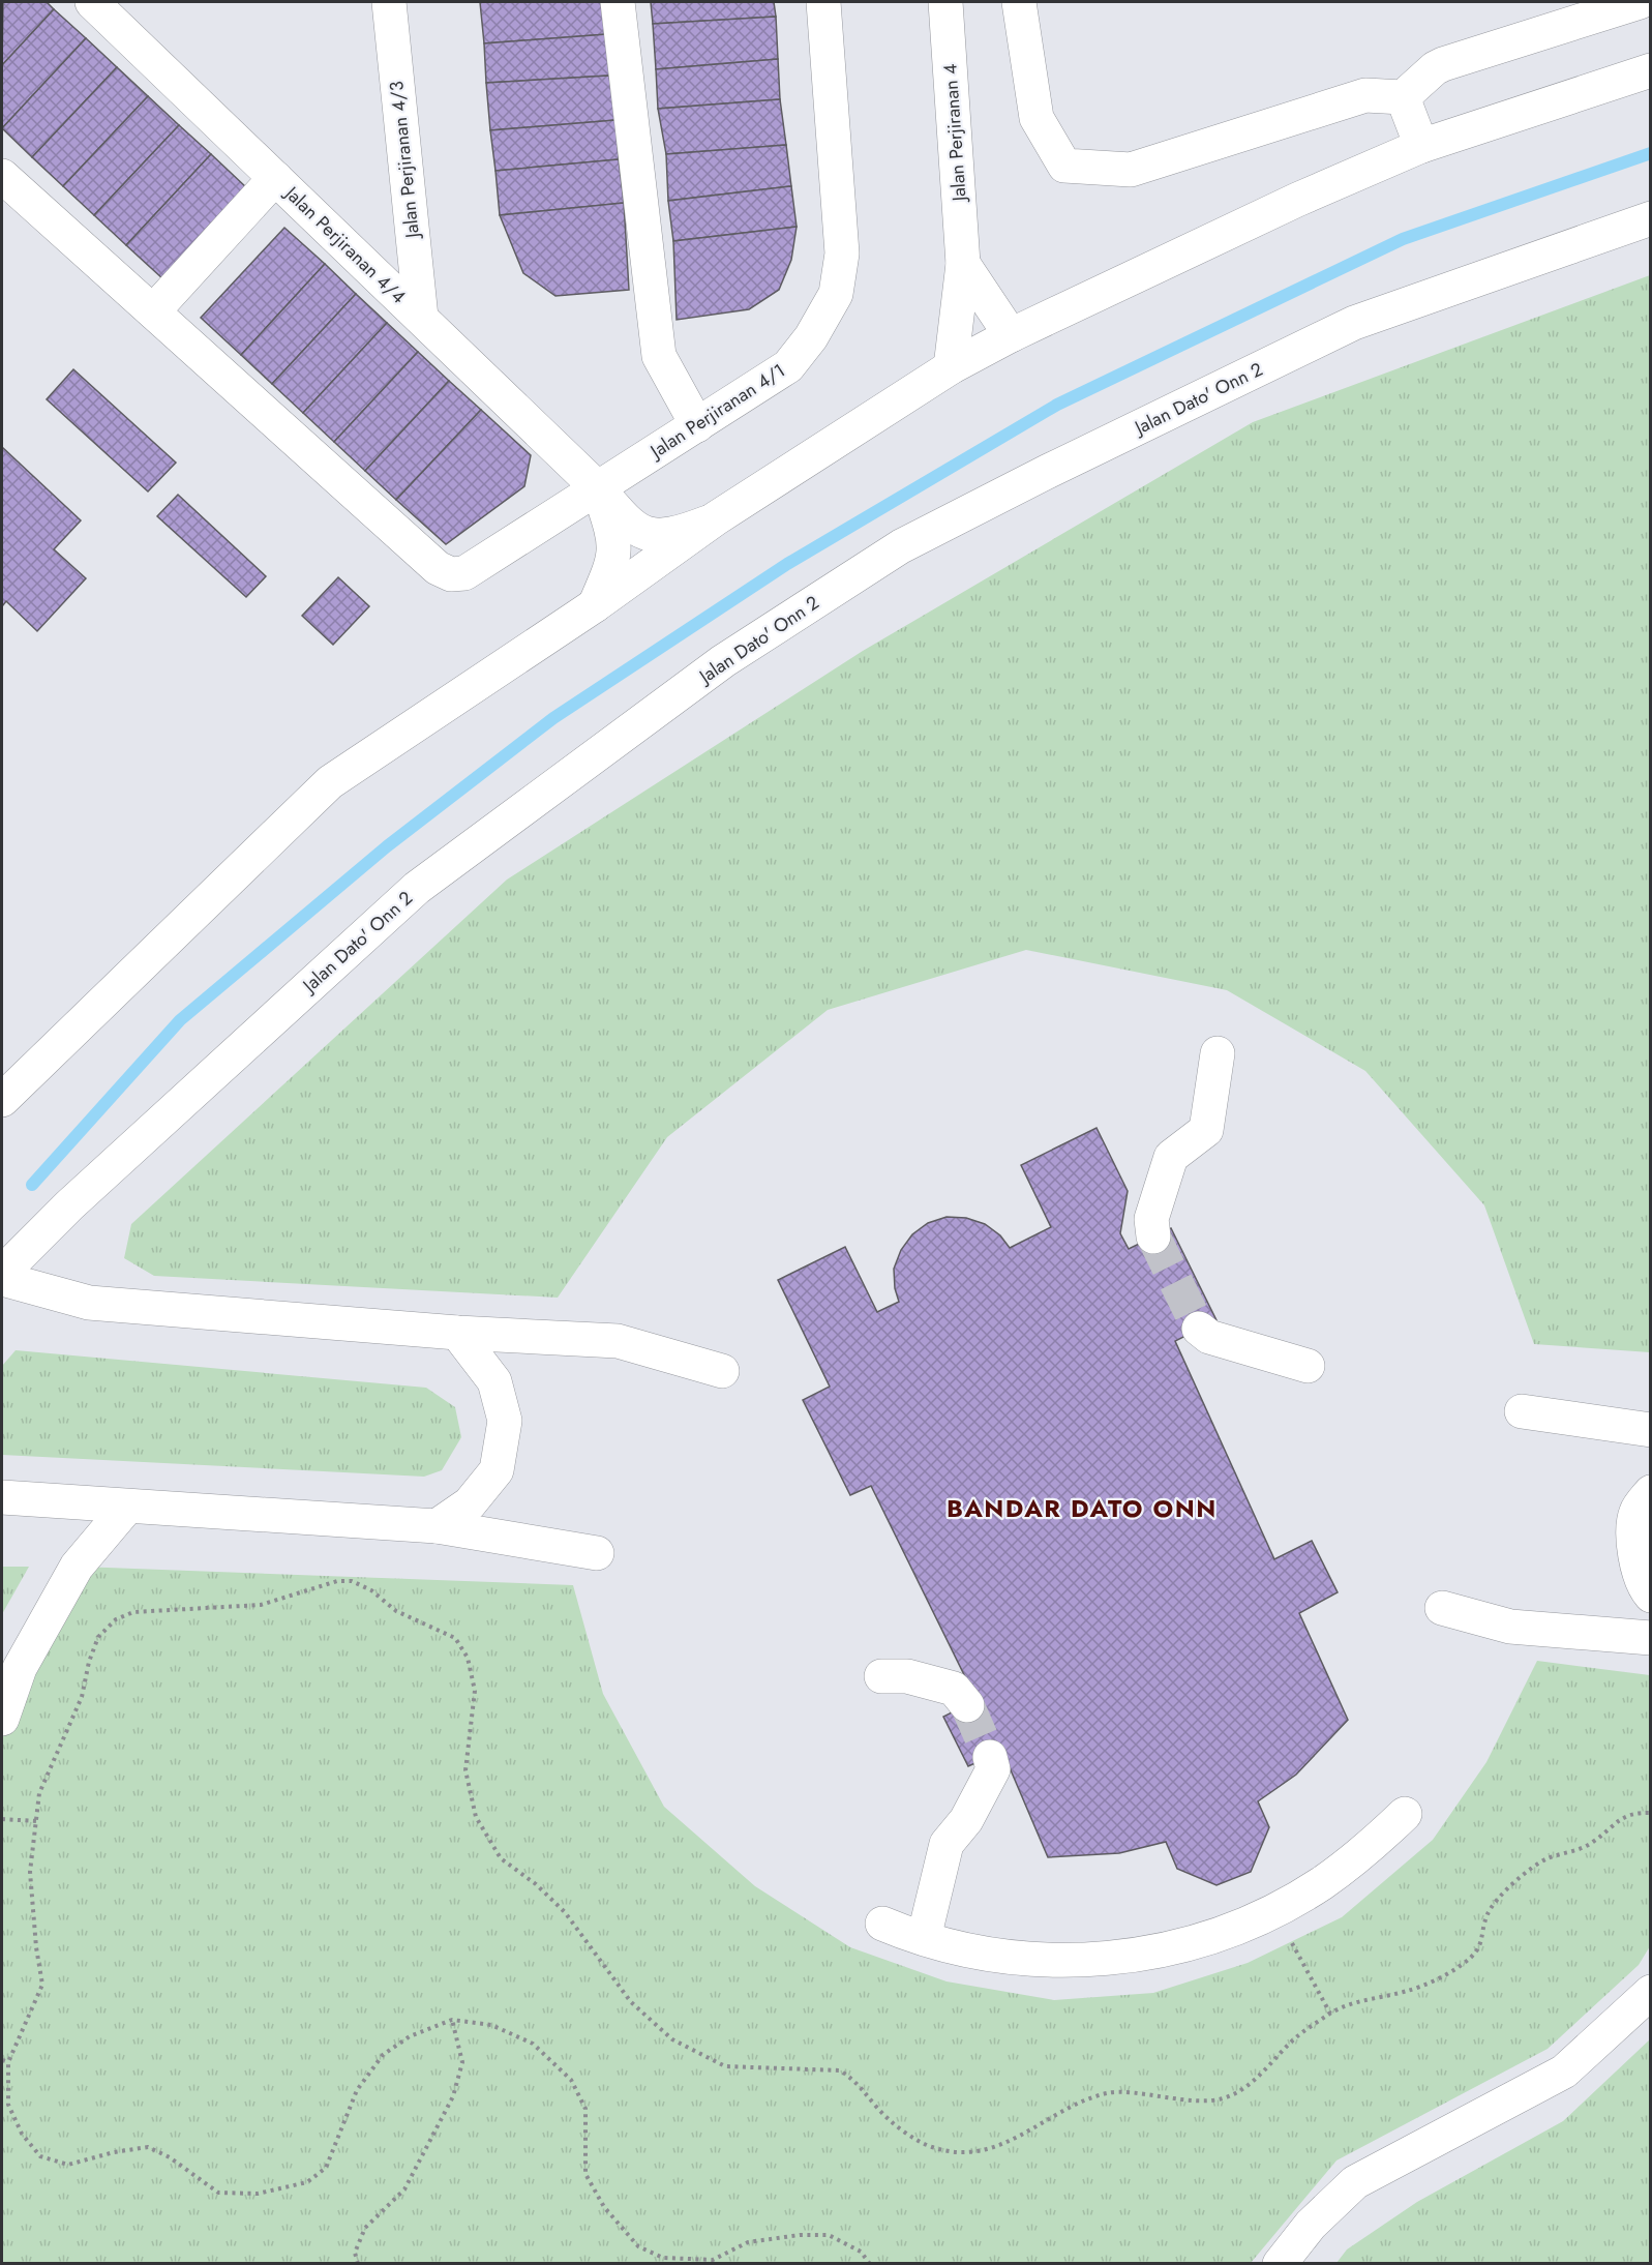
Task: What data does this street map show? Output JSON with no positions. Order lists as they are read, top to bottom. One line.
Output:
{"streets":{"main road":["Jalan Perjiranan 4","Jalan Perjiranan 4/3","Jalan Perjiranan 4/4","Jalan Dato' Onn 2","Jalan Perjiranan 4/1"]},"crossings":[["Jalan Perjiranan 4/3","Jalan Perjiranan 4/4"],["Jalan Perjiranan 4/4","Jalan Perjiranan 4/1"]],"districts":["BANDAR DATO ONN"]}
